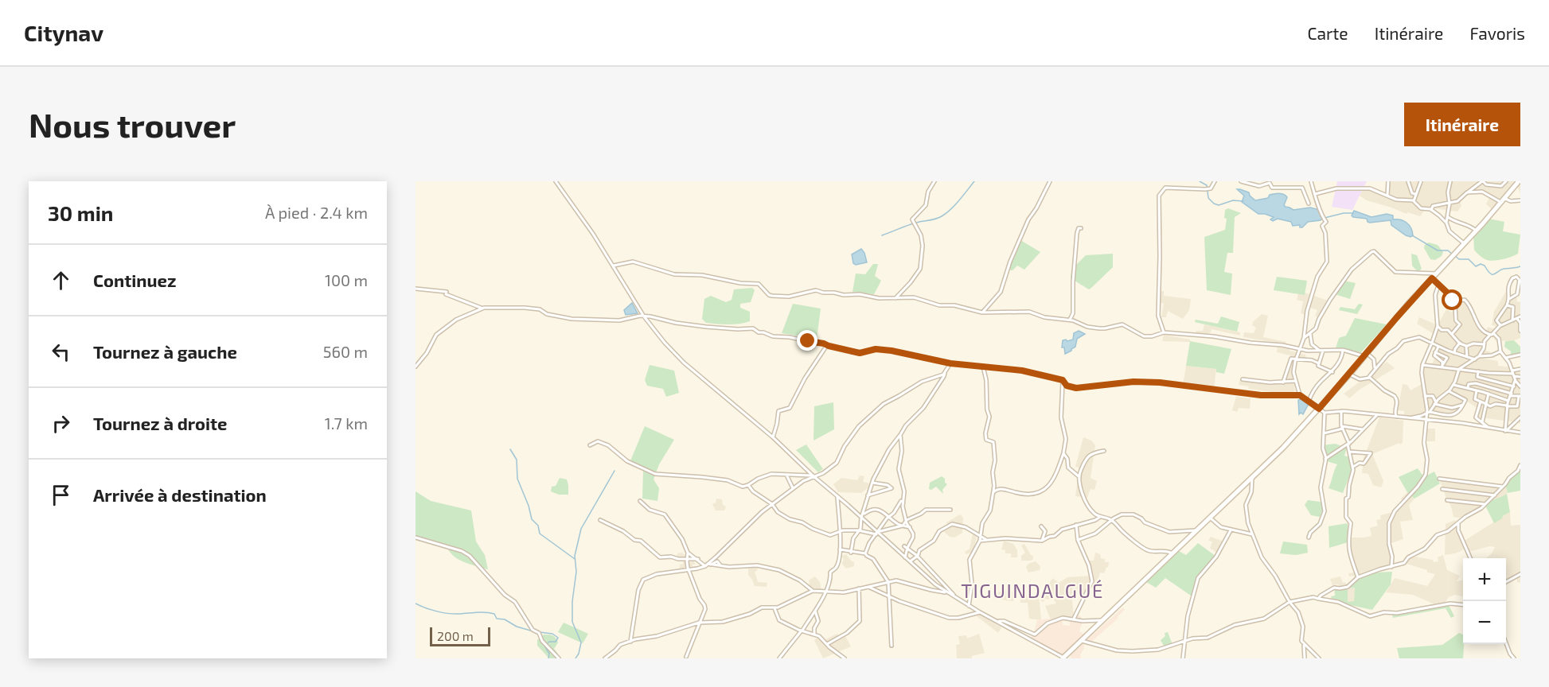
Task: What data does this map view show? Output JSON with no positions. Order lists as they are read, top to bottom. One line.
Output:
{"districts":["TIGUINDALGUÉ"],"scale_bar":"200 m","page":{"header":"Citynav","nav":["Carte","Itinéraire","Favoris"],"buttons":"Itinéraire","title":"Nous trouver","heading":["30 min","À pied · 2.4 km"],"list":[["Continuez","100 m"],["Tournez à gauche","560 m"],["Tournez à droite","1.7 km"],"Arrivée à destination"],"map_buttons":["+","−"],"scale":"200 m"}}
